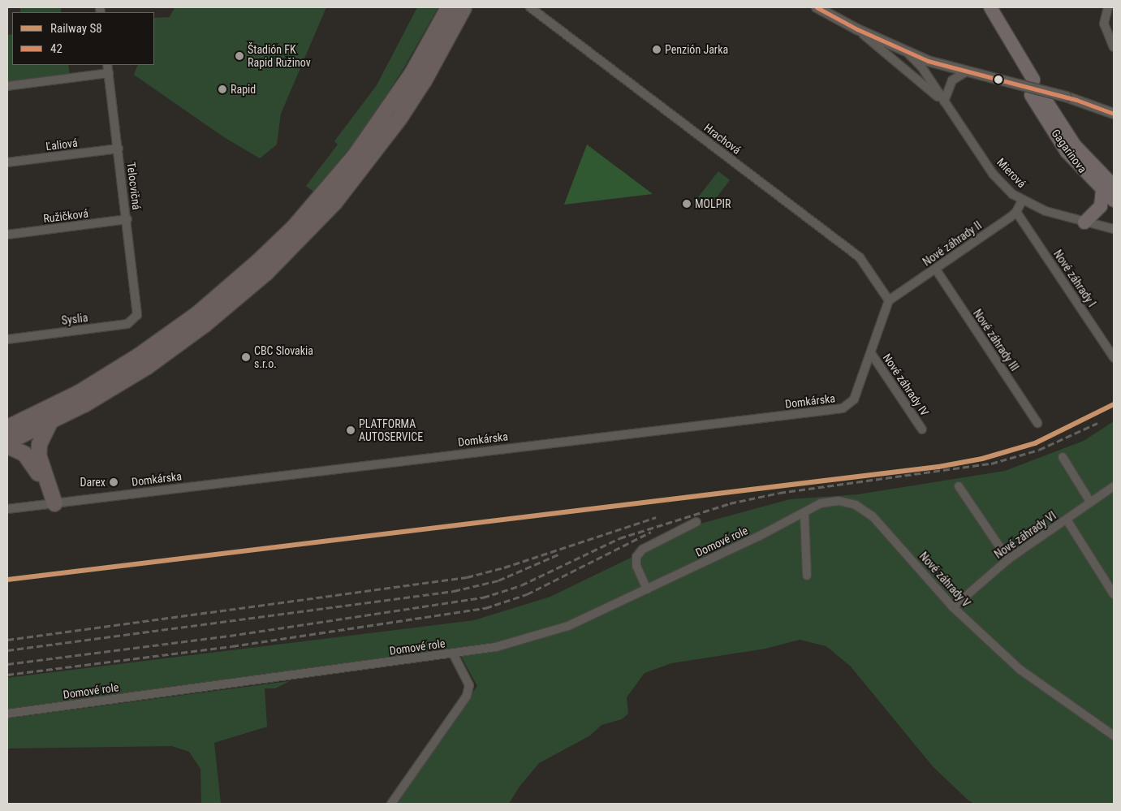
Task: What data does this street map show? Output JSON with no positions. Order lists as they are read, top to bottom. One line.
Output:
{"streets":{"main road":["Gagarinova"],"street":["Hrachová","Ľaliová","Mierová","Telocvičná","Ružičková","Nové záhrady II","Nové záhrady I","Syslia","Nové záhrady III","Nové záhrady IV","Domkárska","Nové záhrady VI","Domové role","Nové záhrady V"]},"crossings":[["Hrachová","Nové záhrady II"],["Hrachová","Domkárska"],["Ľaliová","Telocvičná"],["Mierová","Nové záhrady II"],["Telocvičná","Ružičková"],["Telocvičná","Syslia"],["Nové záhrady II","Nové záhrady I"],["Nové záhrady II","Nové záhrady III"],["Nové záhrady II","Domkárska"],["Nové záhrady IV","Domkárska"],["Nové záhrady VI","Nové záhrady V"],["Domové role","Nové záhrady V"]],"places":["Penzión Jarka","Štadión FK Rapid Ružinov","Rapid","MOLPIR","CBC Slovakia s.r.o.","PLATFORMA AUTOSERVICE","Darex"],"lines":["transit line 42","rail line S8"],"legend":["Railway S8","42"]}
